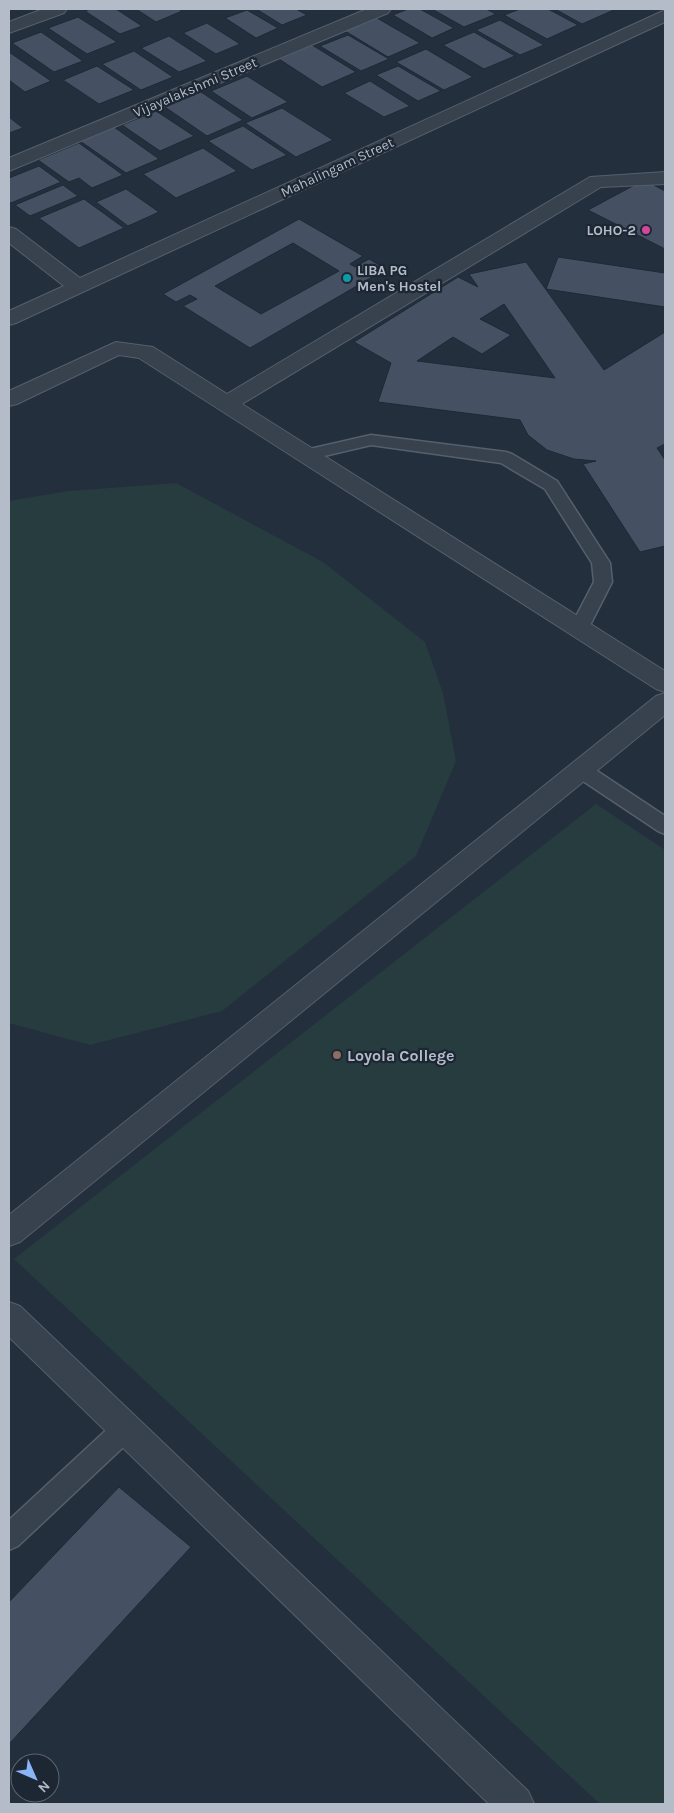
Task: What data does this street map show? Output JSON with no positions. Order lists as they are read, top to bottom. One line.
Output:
{"streets":{"street":["Vijayalakshmi Street","Mahalingam Street"]},"places":["LOHO-2","LIBA PG Men's Hostel","Loyola College"],"north":"bottom right"}
